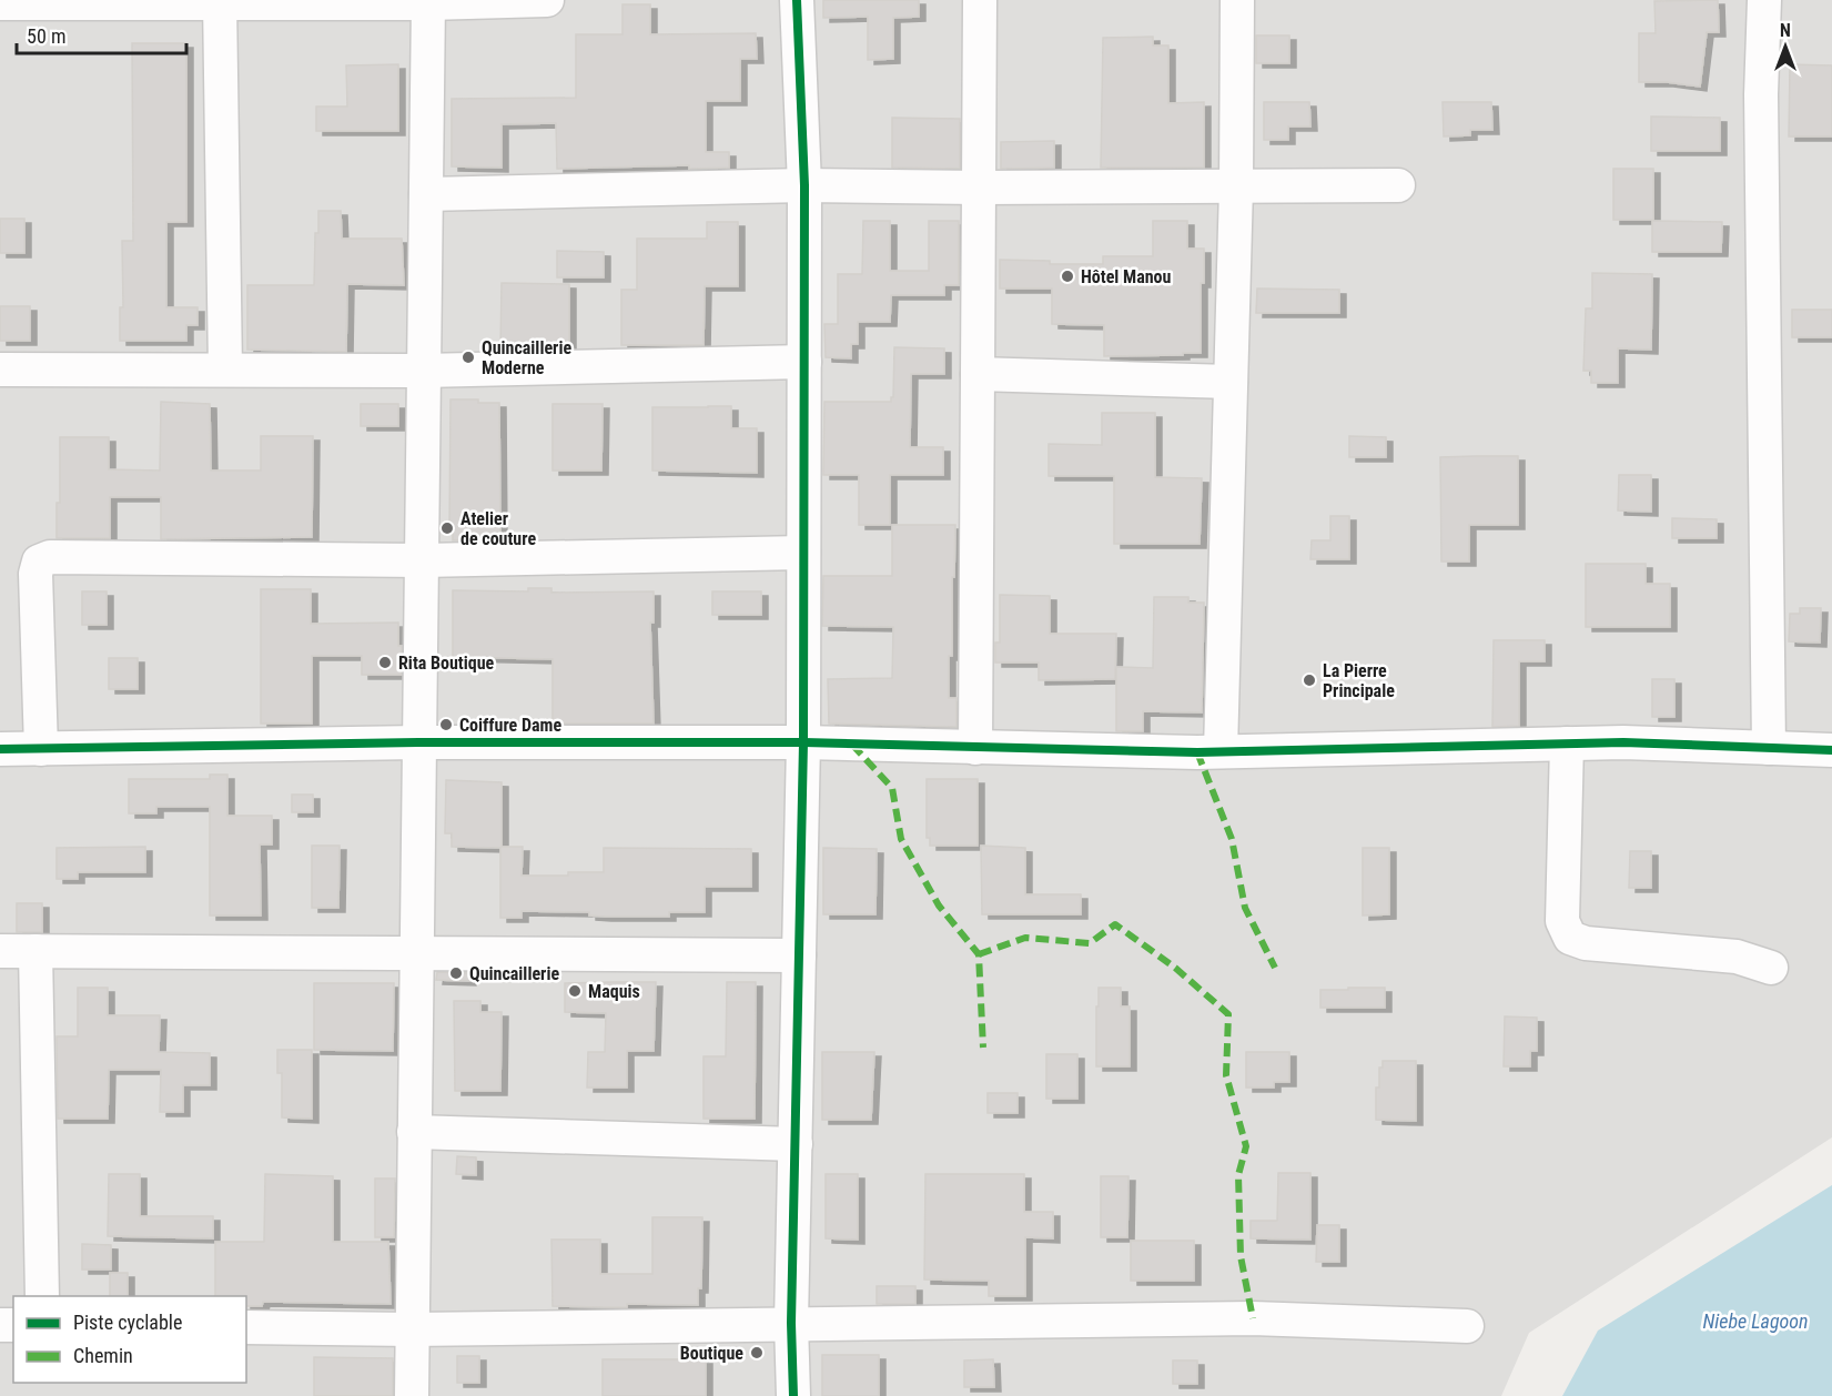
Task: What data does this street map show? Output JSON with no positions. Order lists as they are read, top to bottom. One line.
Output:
{"water":["Niebe Lagoon"],"places":["Hôtel Manou","Quincaillerie Moderne","Atelier de couture","Rita Boutique","La Pierre Principale","Coiffure Dame","Quincaillerie","Maquis","Boutique"],"legend":["Piste cyclable","Chemin"],"scale_bar":"50 m","north":"top"}
